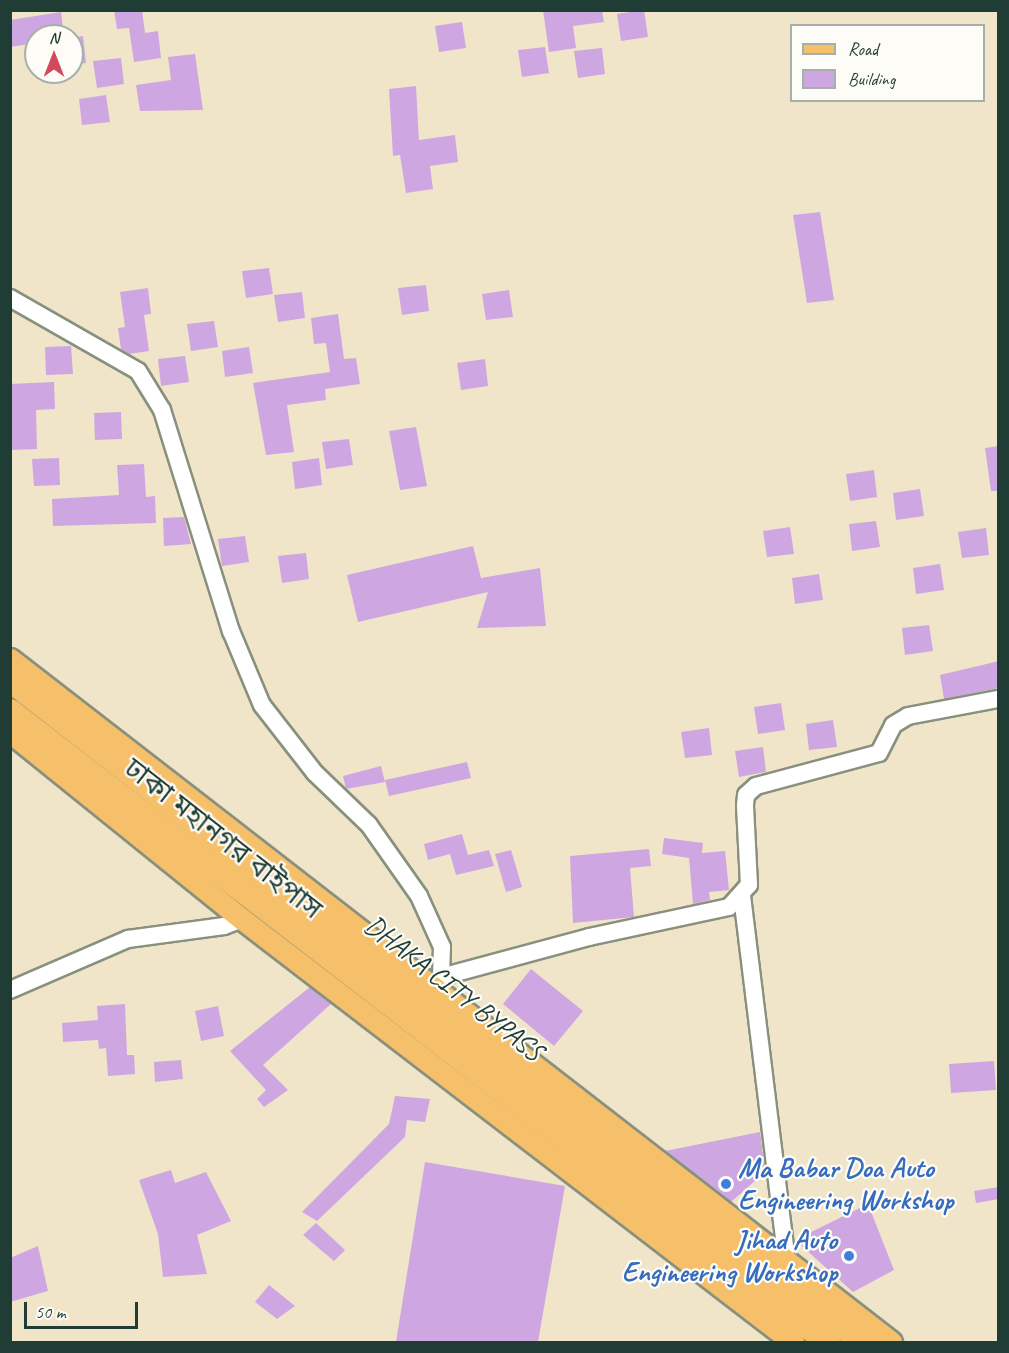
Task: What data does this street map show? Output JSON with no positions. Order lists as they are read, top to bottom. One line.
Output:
{"streets":{"highway":["ঢাকা মহানগর বাইপাস","DHAKA CITY BYPASS"]},"places":["Ma Babar Doa Auto Engineering Workshop","Jihad Auto Engineering Workshop"],"legend":["Road","Building"],"scale_bar":"50 m","north":"top"}
